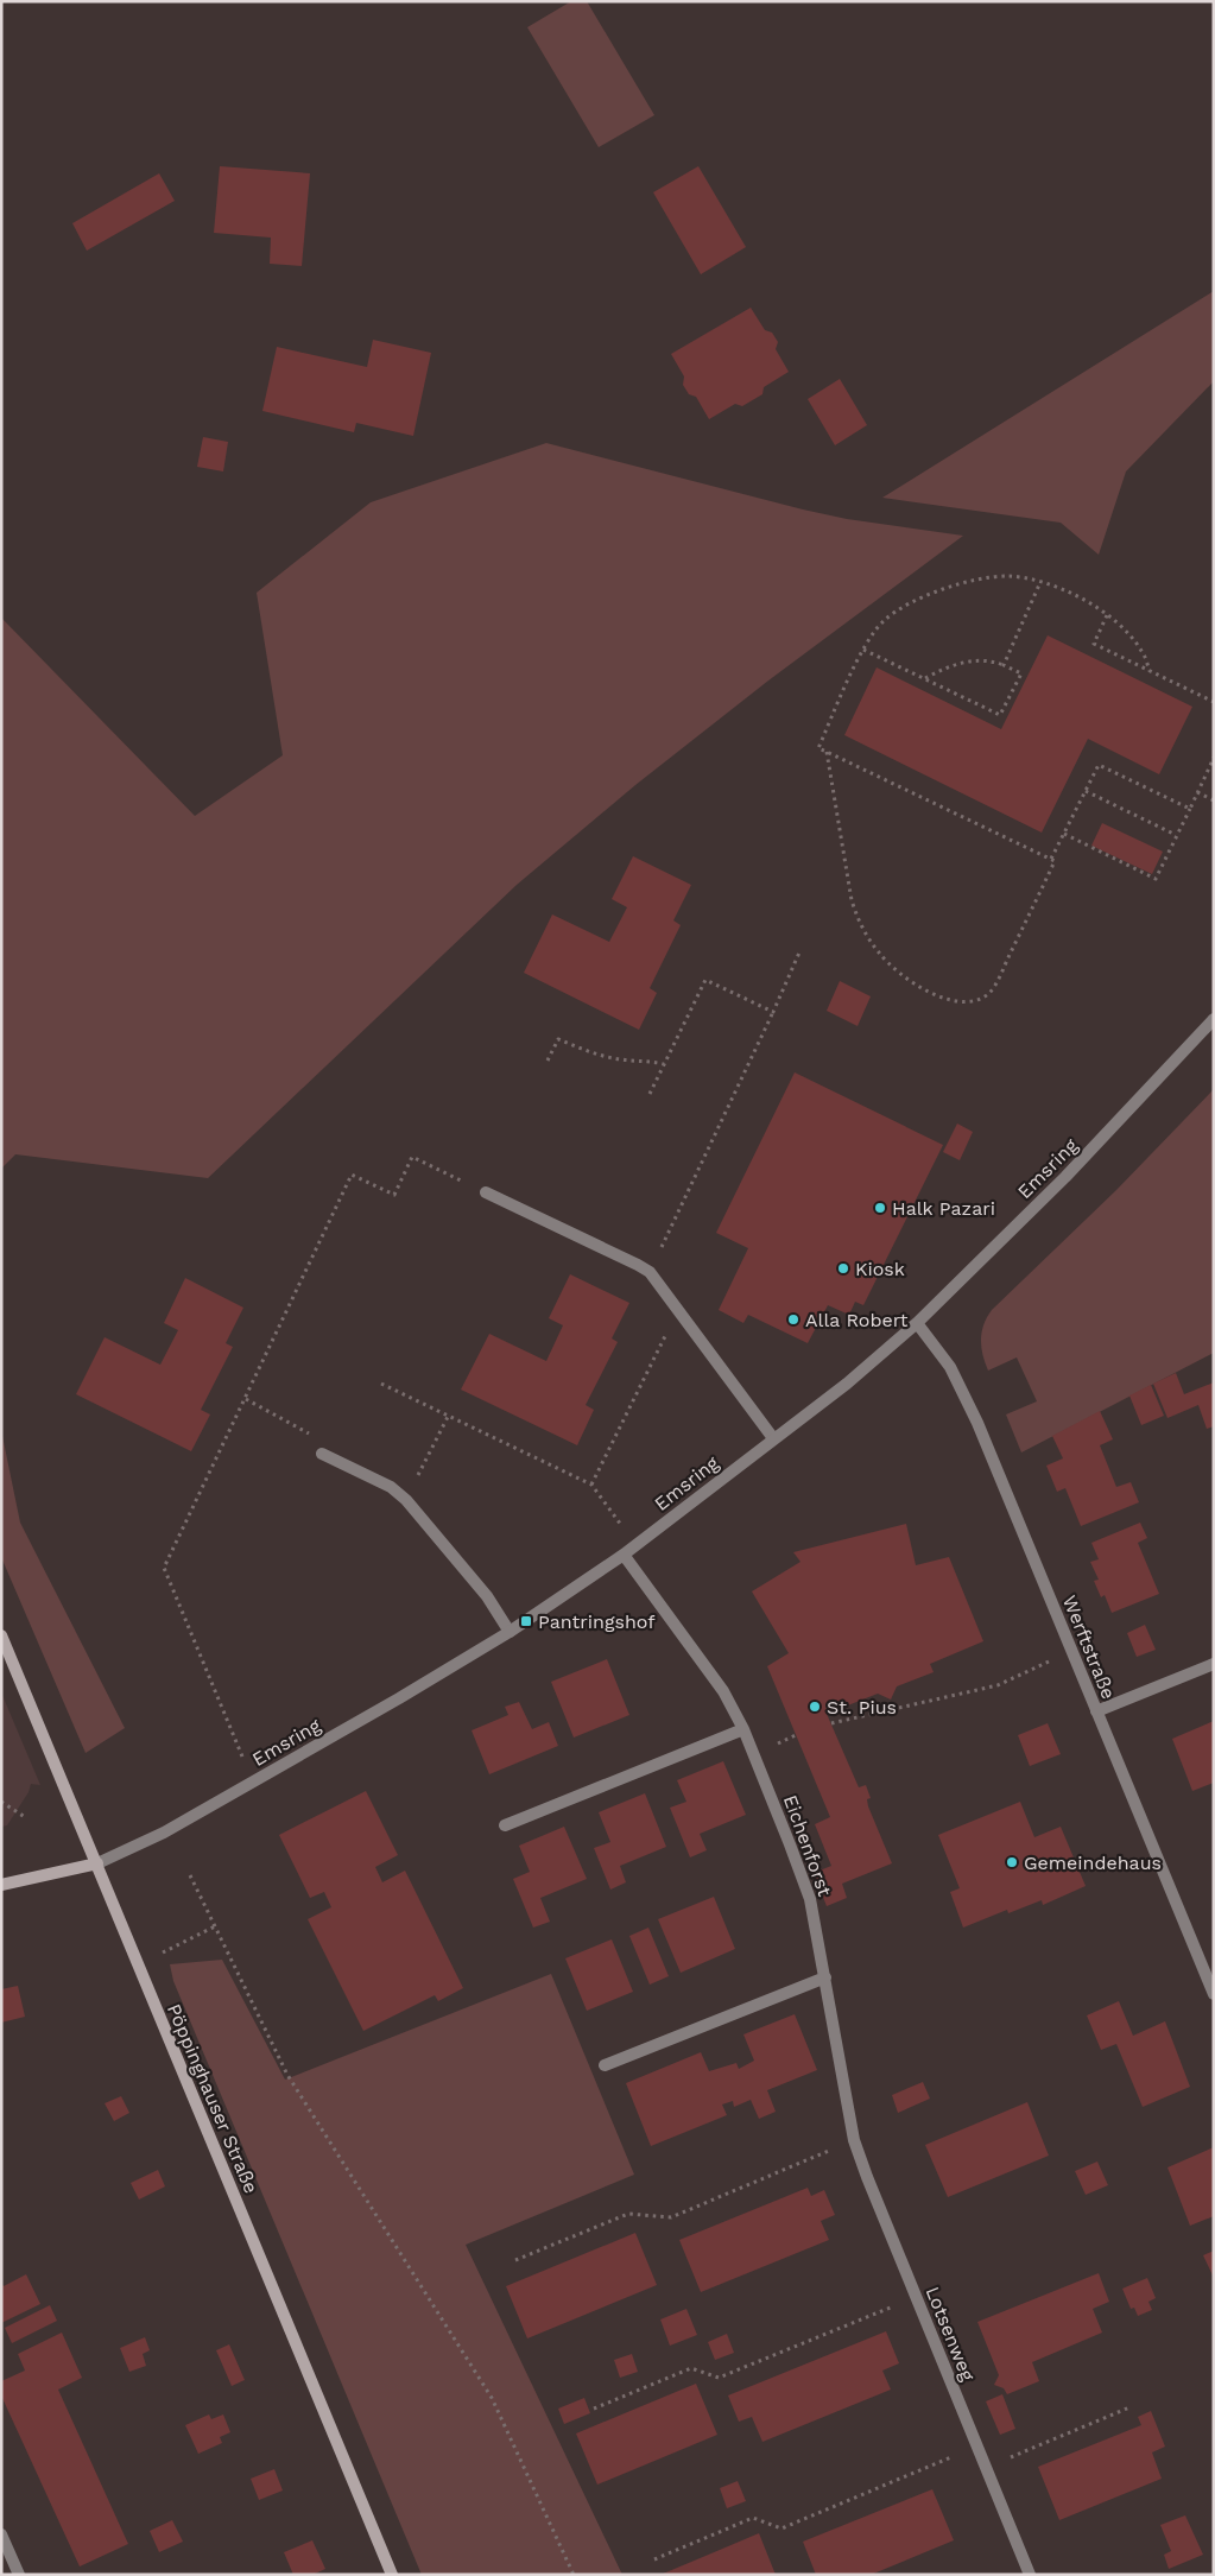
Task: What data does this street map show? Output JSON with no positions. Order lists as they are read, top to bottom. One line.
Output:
{"streets":{"main road":["Pöppinghauser Straße"],"street":["Emsring","Werftstraße","Eichenforst","Lotsenweg"]},"crossings":[["Emsring","Werftstraße"],["Emsring","Eichenforst"],["Emsring","Pöppinghauser Straße"],["Eichenforst","Lotsenweg"]],"places":{"other":["Halk Pazari","Kiosk","Alla Robert","St. Pius","Gemeindehaus"],"transit":["Pantringshof"]}}
